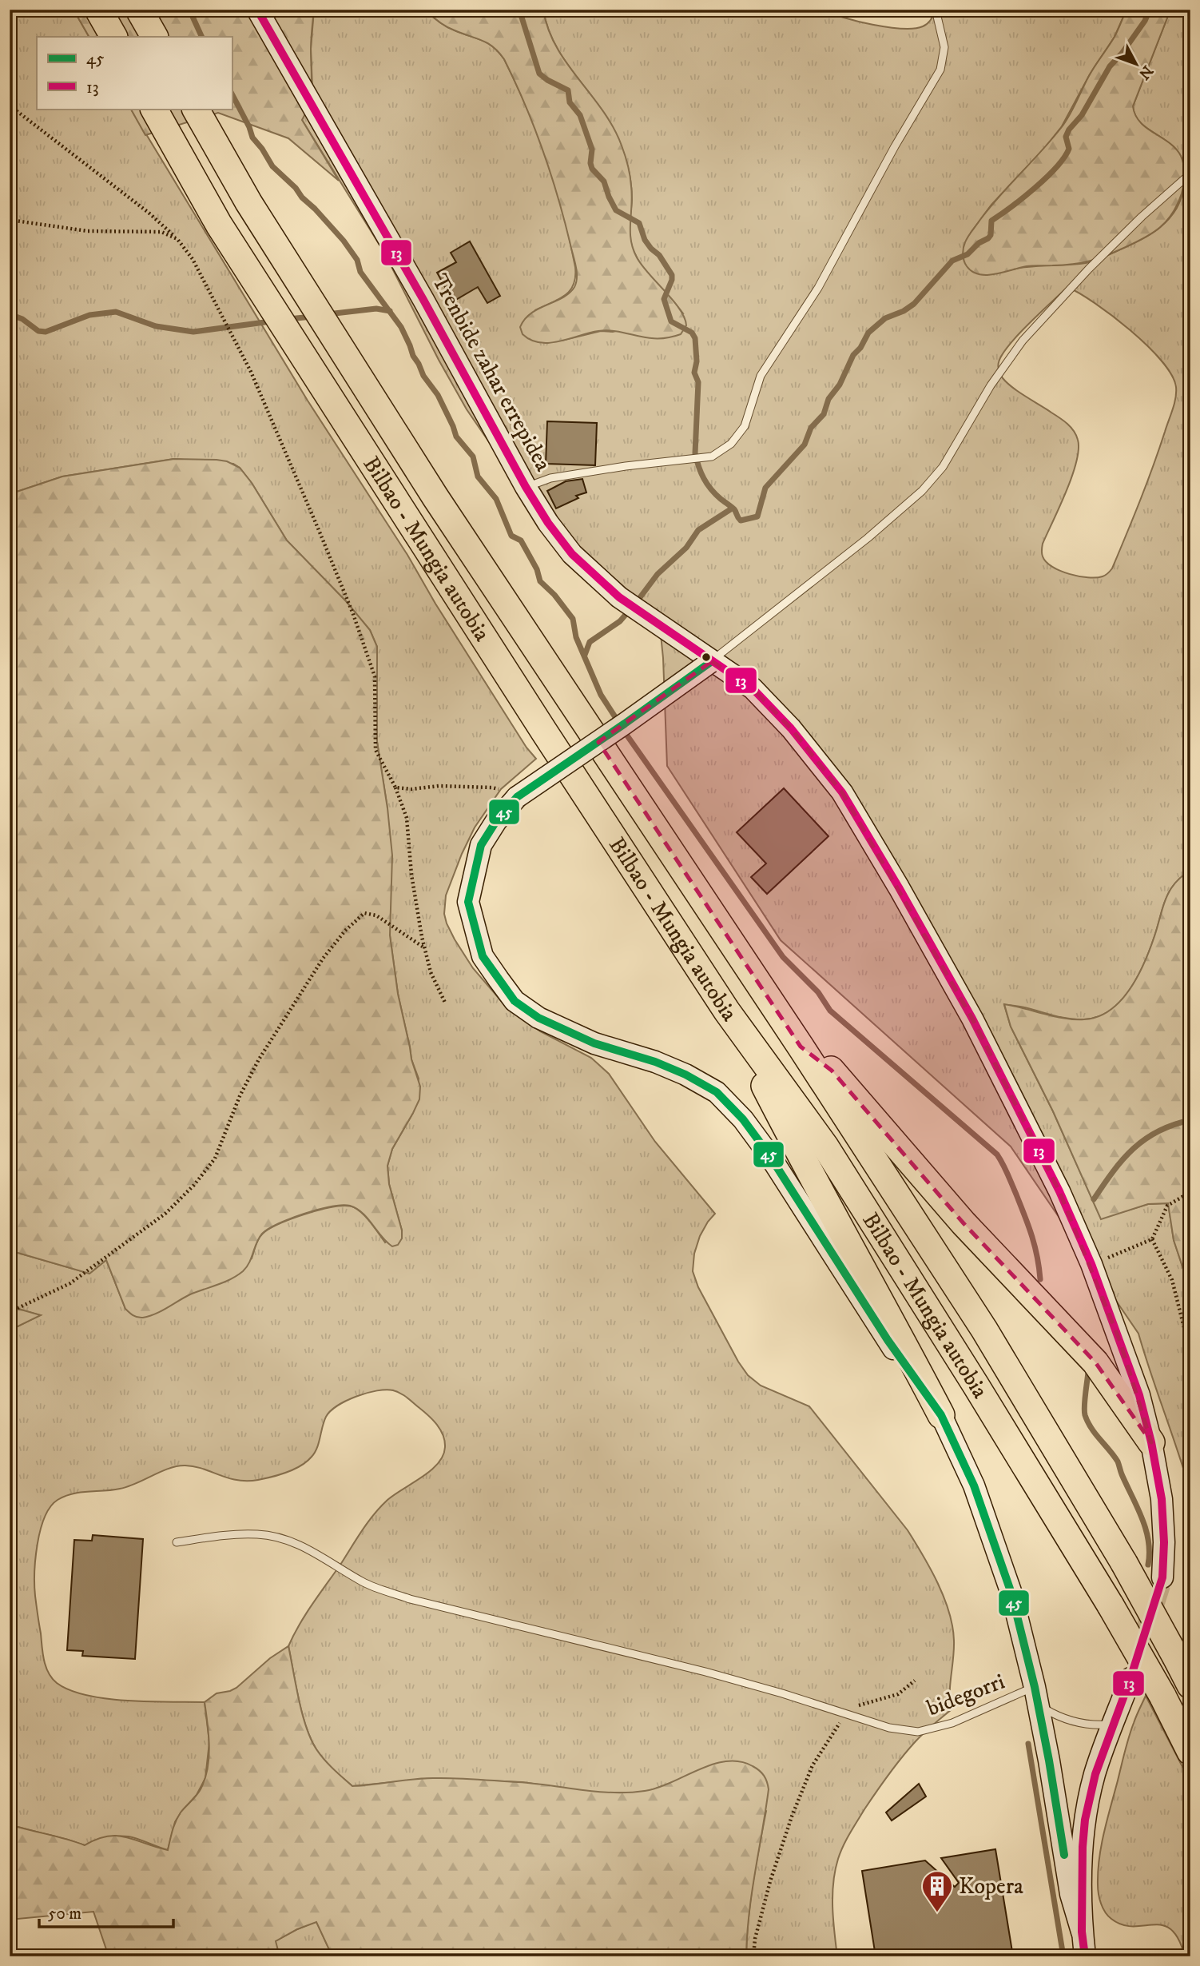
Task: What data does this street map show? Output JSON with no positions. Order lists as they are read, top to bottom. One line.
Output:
{"streets":{"highway":["Bilbao - Mungia autobia"],"street":["Trenbide zahar errepidea"],"lane":["bidegorri"]},"places":{"building":["Kopera"]},"lines":["transit line 13","transit line 45"],"legend":["45","13"],"scale_bar":"50 m","north":"bottom right"}
